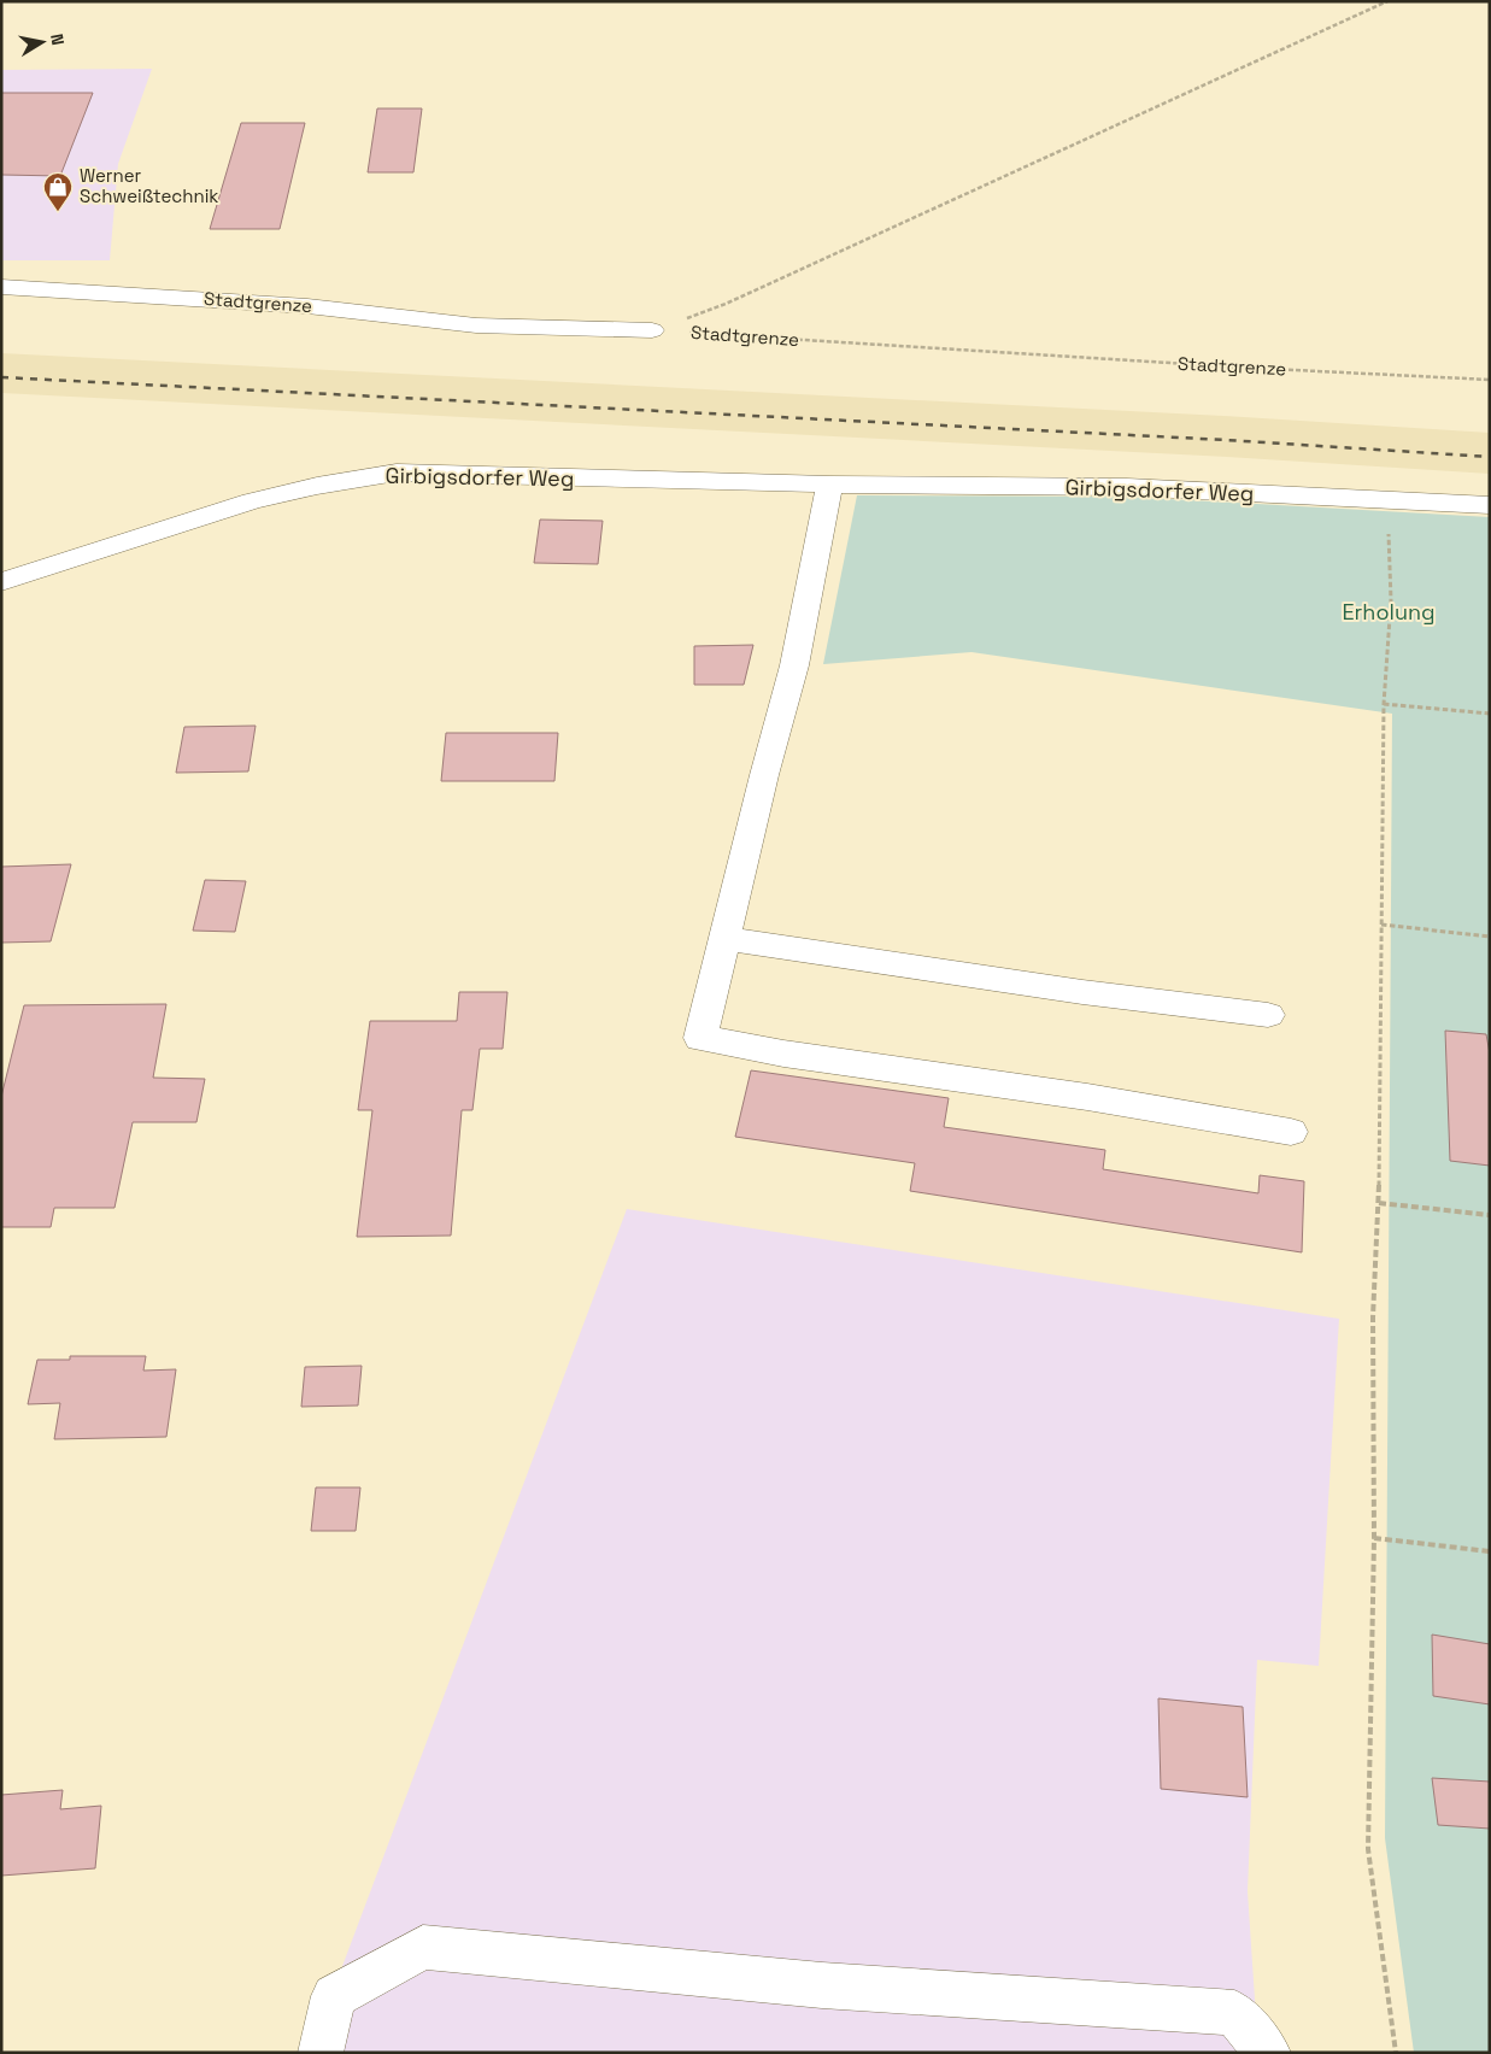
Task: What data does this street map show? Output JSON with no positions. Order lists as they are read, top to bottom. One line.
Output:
{"streets":{"street":["Stadtgrenze","Girbigsdorfer Weg"]},"parks":["Erholung"],"places":{"shop":["Werner Schweißtechnik"]},"north":"right"}
